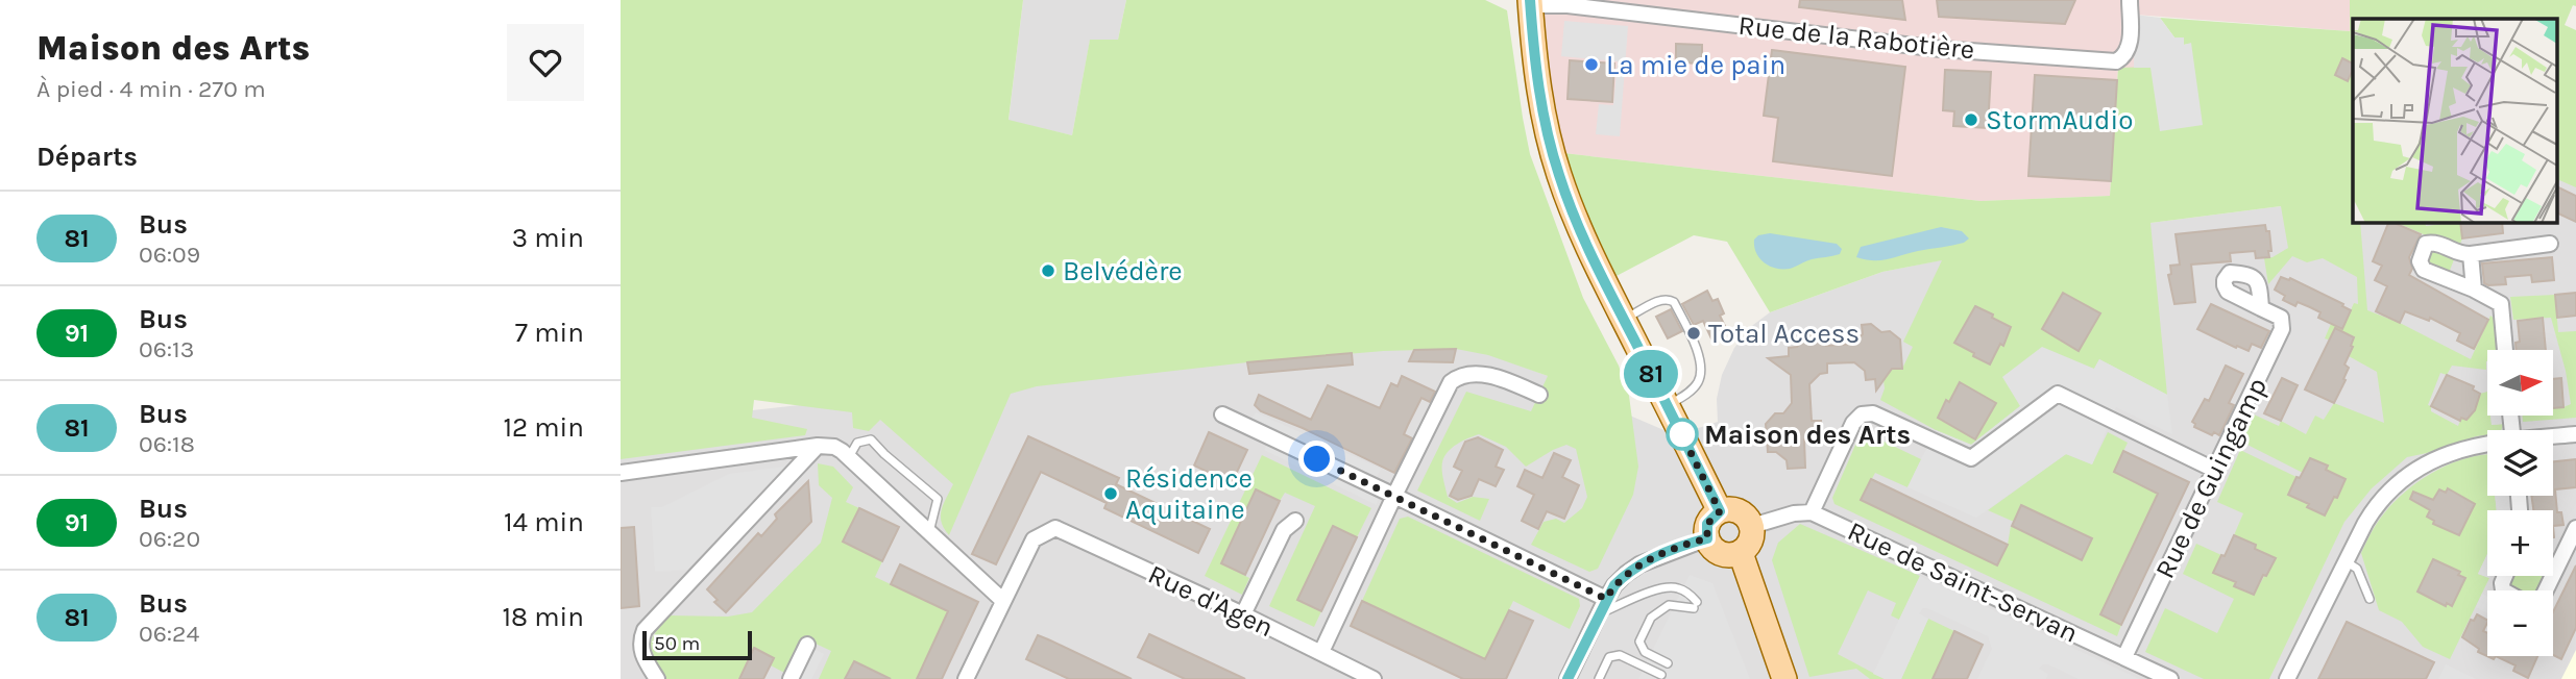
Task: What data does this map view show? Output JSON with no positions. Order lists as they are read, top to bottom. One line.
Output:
{"streets":{"street":["Rue de la Rabotière","Rue de Guingamp","Rue de Saint-Servan","Rue d'Agen"]},"crossings":[["Rue de Guingamp","Rue de Saint-Servan"]],"places":["La mie de pain","StormAudio","Belvédère","Total Access","Maison des Arts","Résidence Aquitaine"],"lines":["bus line 81"],"scale_bar":"50 m","north":"right","page":{"heading":[["Maison des Arts","À pied · 4 min · 270 m"],"Départs"],"on_map":"81","list":[{"mark":"81","name":"Bus","note":"06:09","value":"3 min"},{"mark":"91","name":"Bus","note":"06:13","value":"7 min"},{"mark":"81","name":"Bus","note":"06:18","value":"12 min"},{"mark":"91","name":"Bus","note":"06:20","value":"14 min"},{"mark":"81","name":"Bus","note":"06:24","value":"18 min"}],"map_buttons":["+","−"],"scale":"50 m"}}
